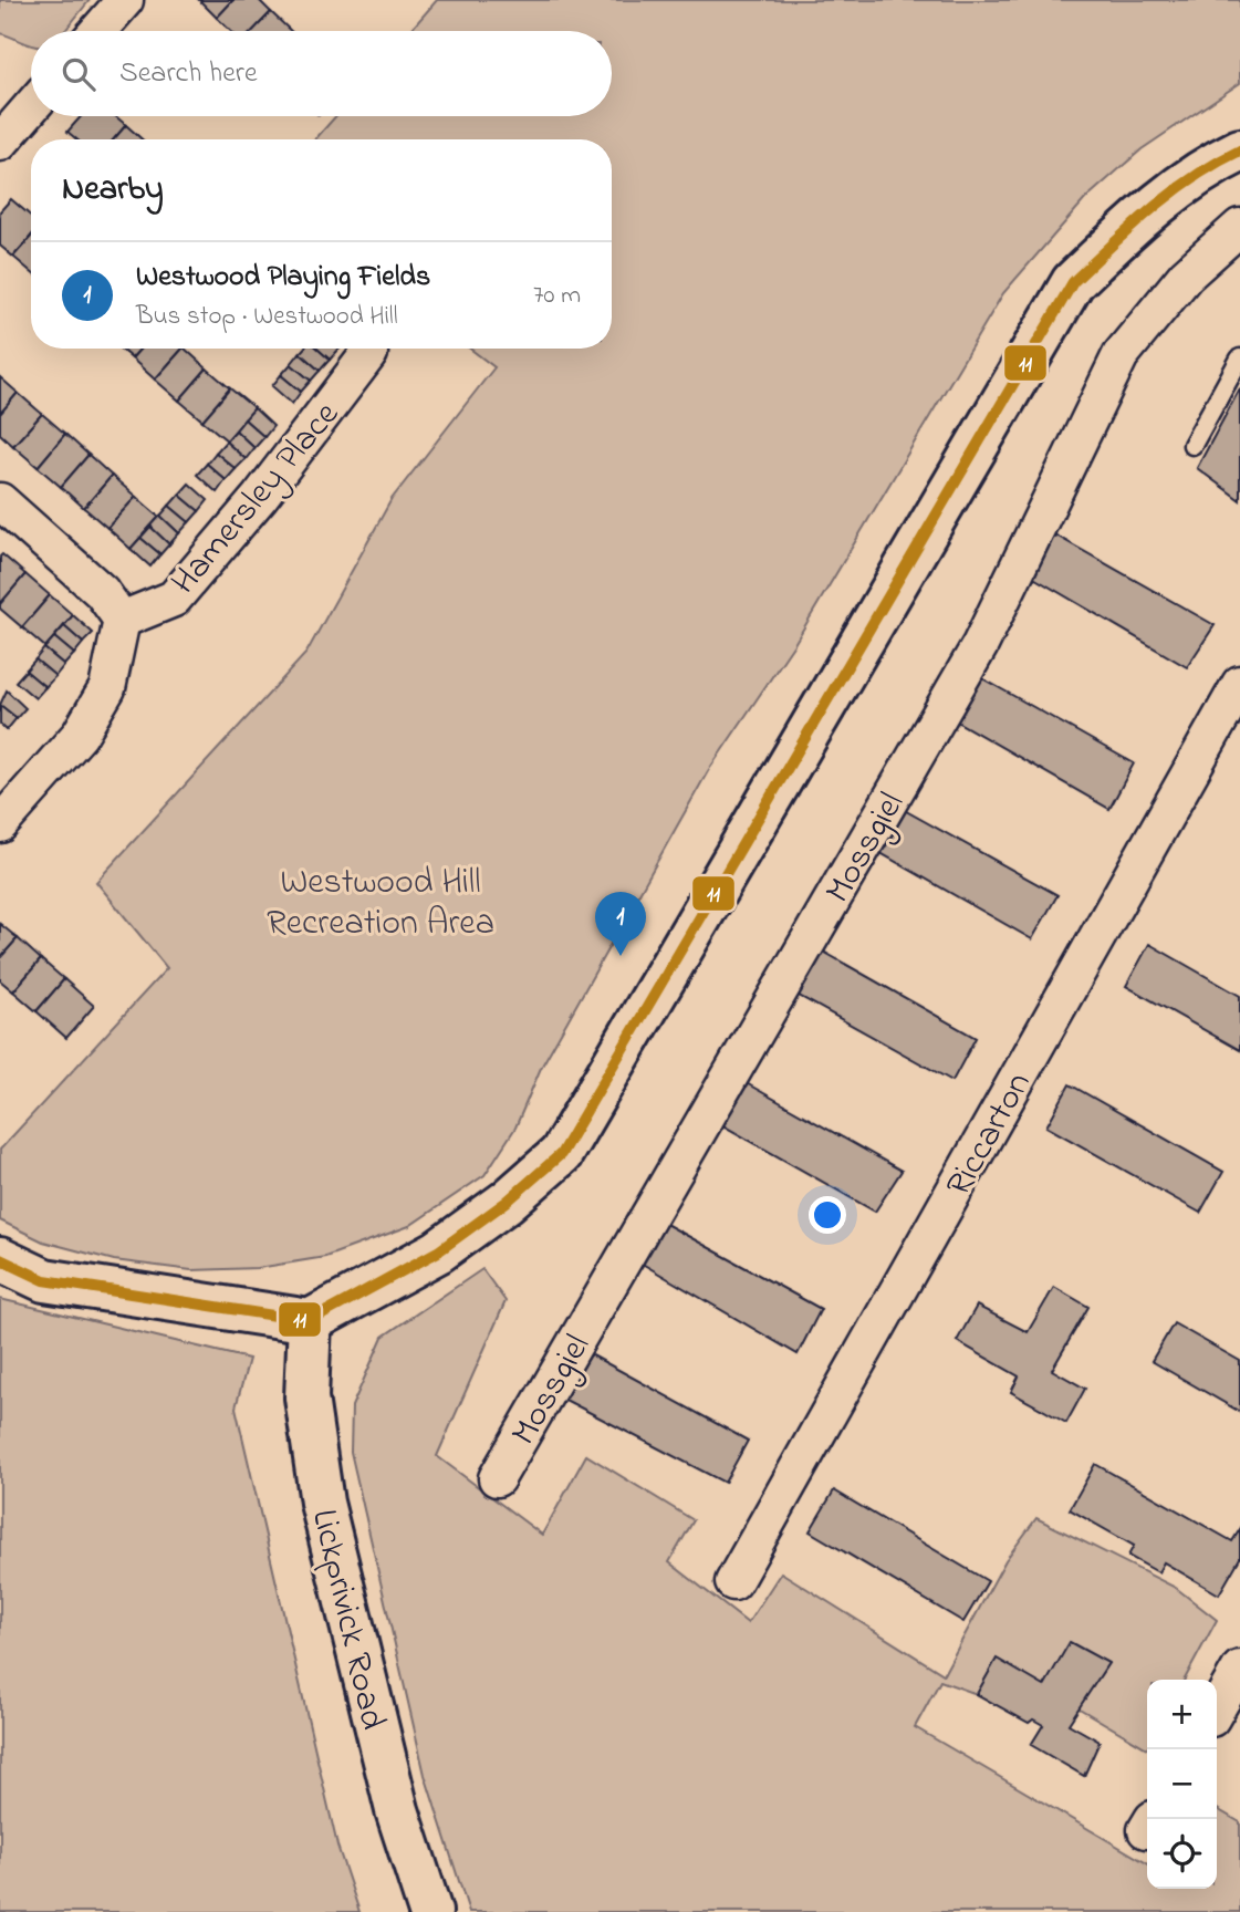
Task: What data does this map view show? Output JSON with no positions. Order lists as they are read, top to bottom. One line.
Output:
{"streets":{"street":["Hamersley Place","Mossgiel","Riccarton","Lickprivick Road"]},"parks":["Westwood Hill Recreation Area"],"lines":["transit line 11"],"page":{"search":"Search here","heading":"Nearby","list":[{"mark":"1","name":"Westwood Playing Fields","note":"Bus stop · Westwood Hill","value":"70 m"}],"pins":"1","map_buttons":["+","−"]}}
